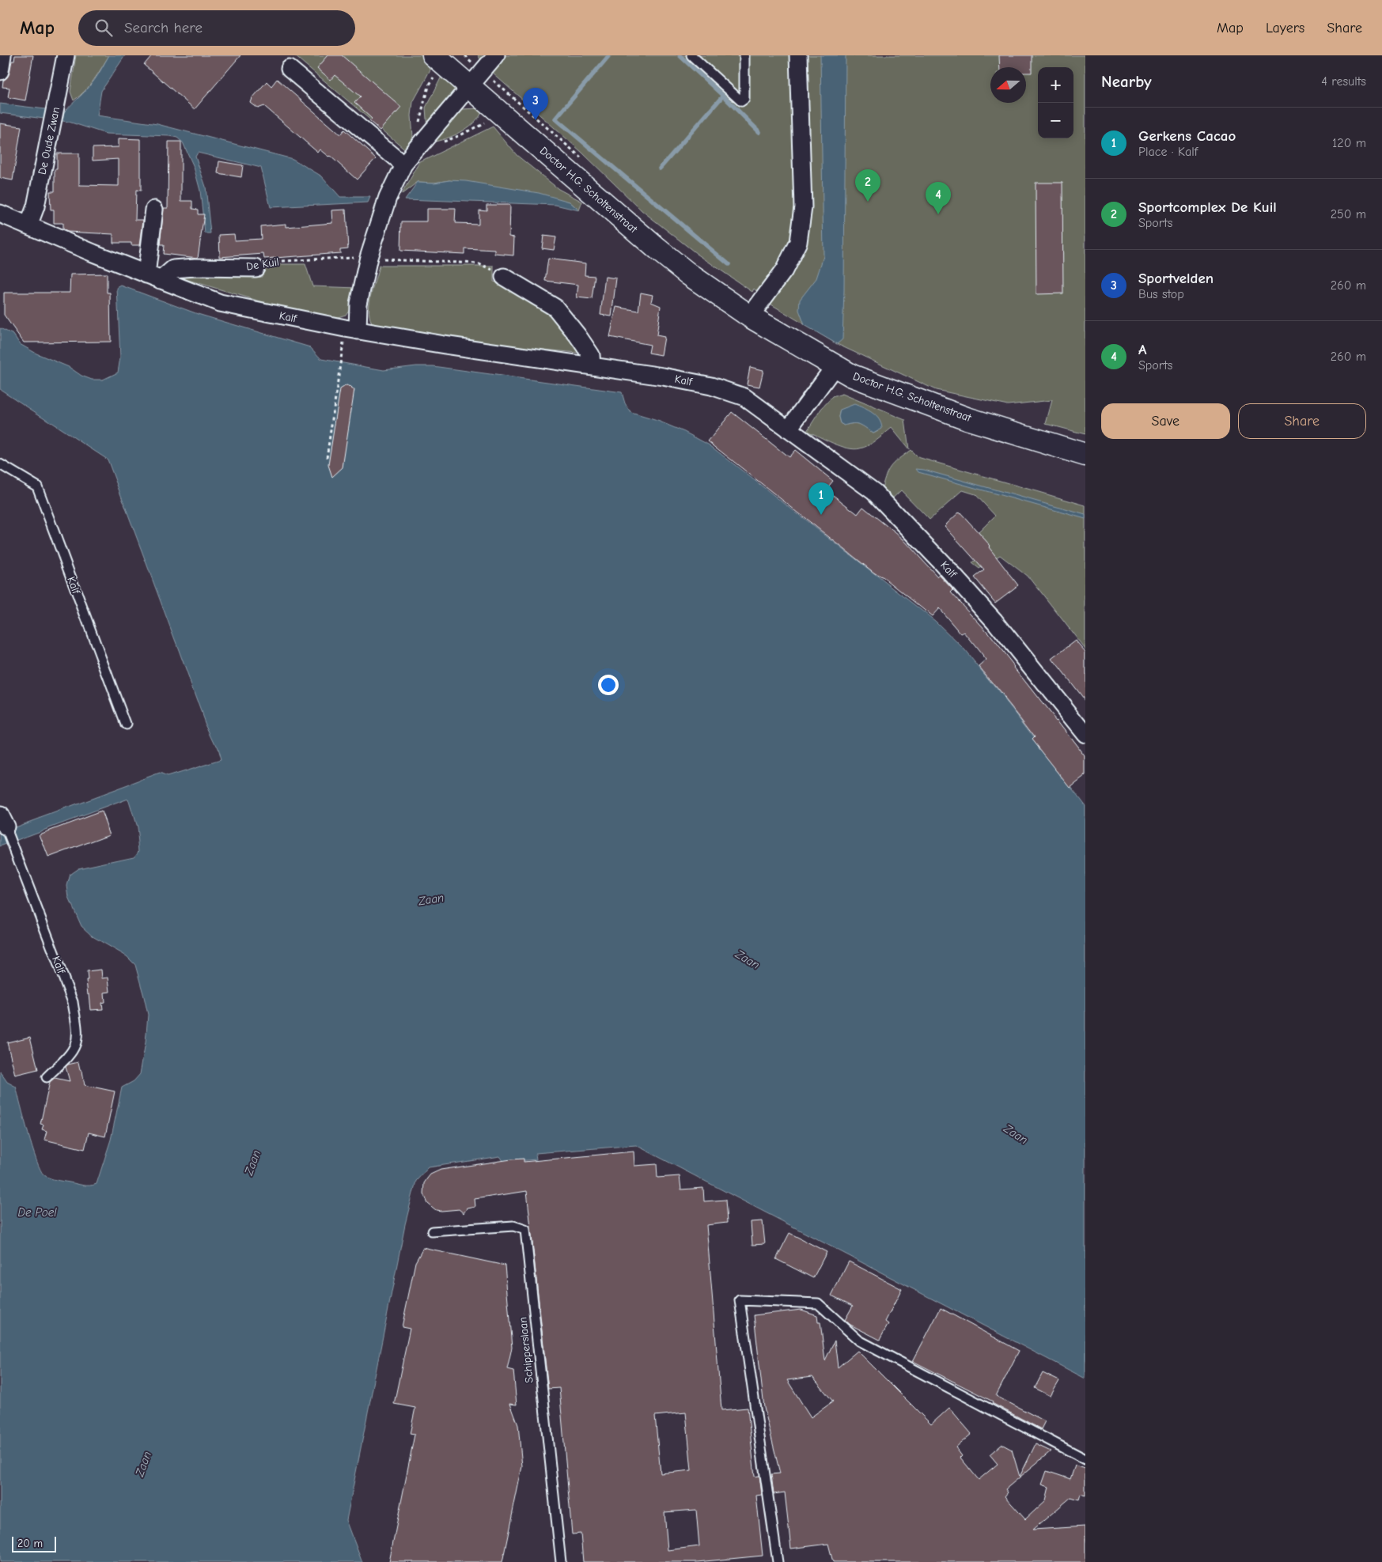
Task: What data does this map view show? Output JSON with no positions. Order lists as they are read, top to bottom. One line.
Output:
{"streets":{"main road":["Doctor H.G. Scholtenstraat"],"street":["De Oude Zwan","De Kuil","Kalf"],"lane":["Schipperslaan"]},"crossings":[["De Oude Zwan","Kalf"],["De Kuil","Kalf"]],"water":["Zaan","De Poel"],"scale_bar":"20 m","north":"left","page":{"header":"Map","search":"Search here","nav":["Map","Layers","Share"],"heading":["Nearby","4 results"],"map_buttons":["+","−"],"pins":["3","2","4","1"],"list":[{"mark":"1","name":"Gerkens Cacao","note":"Place · Kalf","value":"120 m"},{"mark":"2","name":"Sportcomplex De Kuil","note":"Sports","value":"250 m"},{"mark":"3","name":"Sportvelden","note":"Bus stop","value":"260 m"},{"mark":"4","name":"A","note":"Sports","value":"260 m"}],"buttons":["Save","Share"],"scale":"20 m"}}
